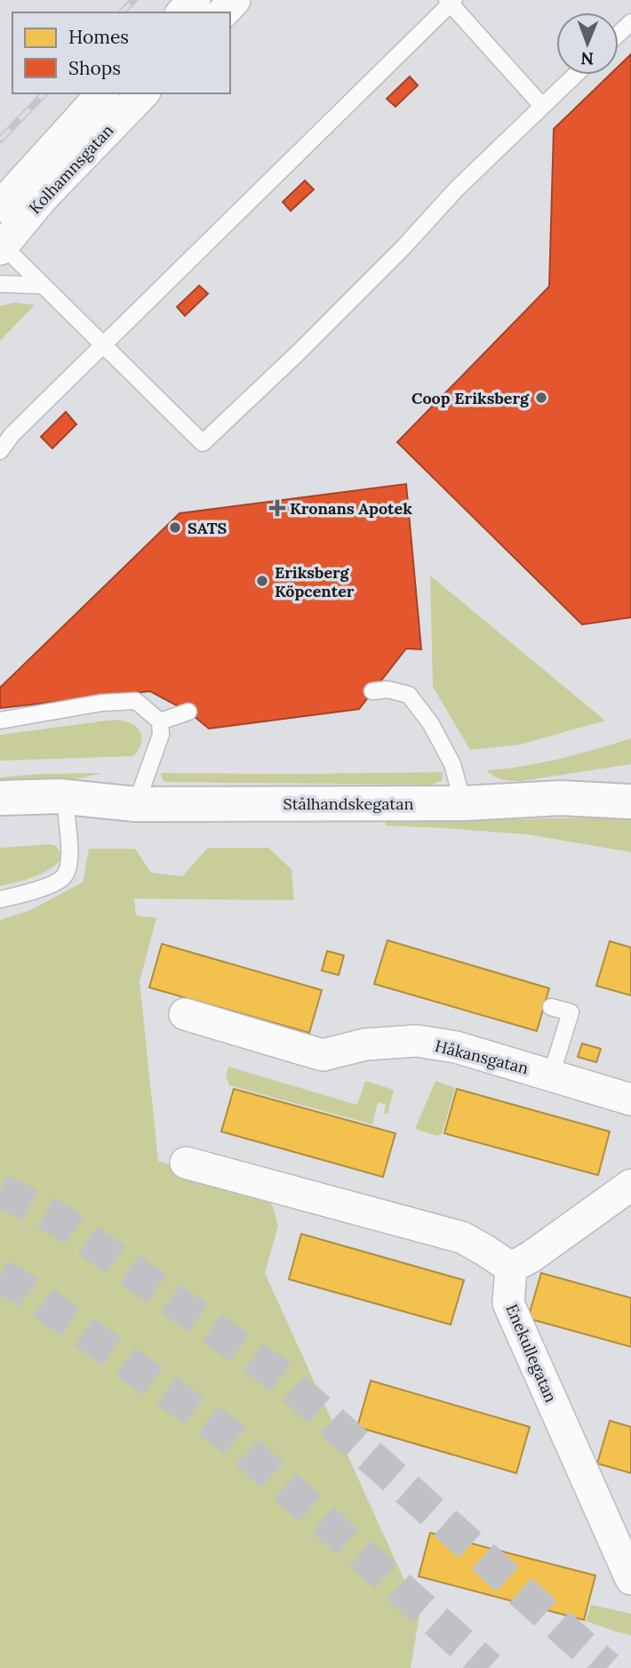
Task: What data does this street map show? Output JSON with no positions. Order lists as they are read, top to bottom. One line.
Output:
{"streets":{"street":["Kolhamnsgatan","Stålhandskegatan","Håkansgatan","Enekullegatan"]},"places":{"other":["Coop Eriksberg","SATS","Eriksberg Köpcenter"],"health":["Kronans Apotek"]},"legend":["Homes","Shops"],"north":"bottom"}
